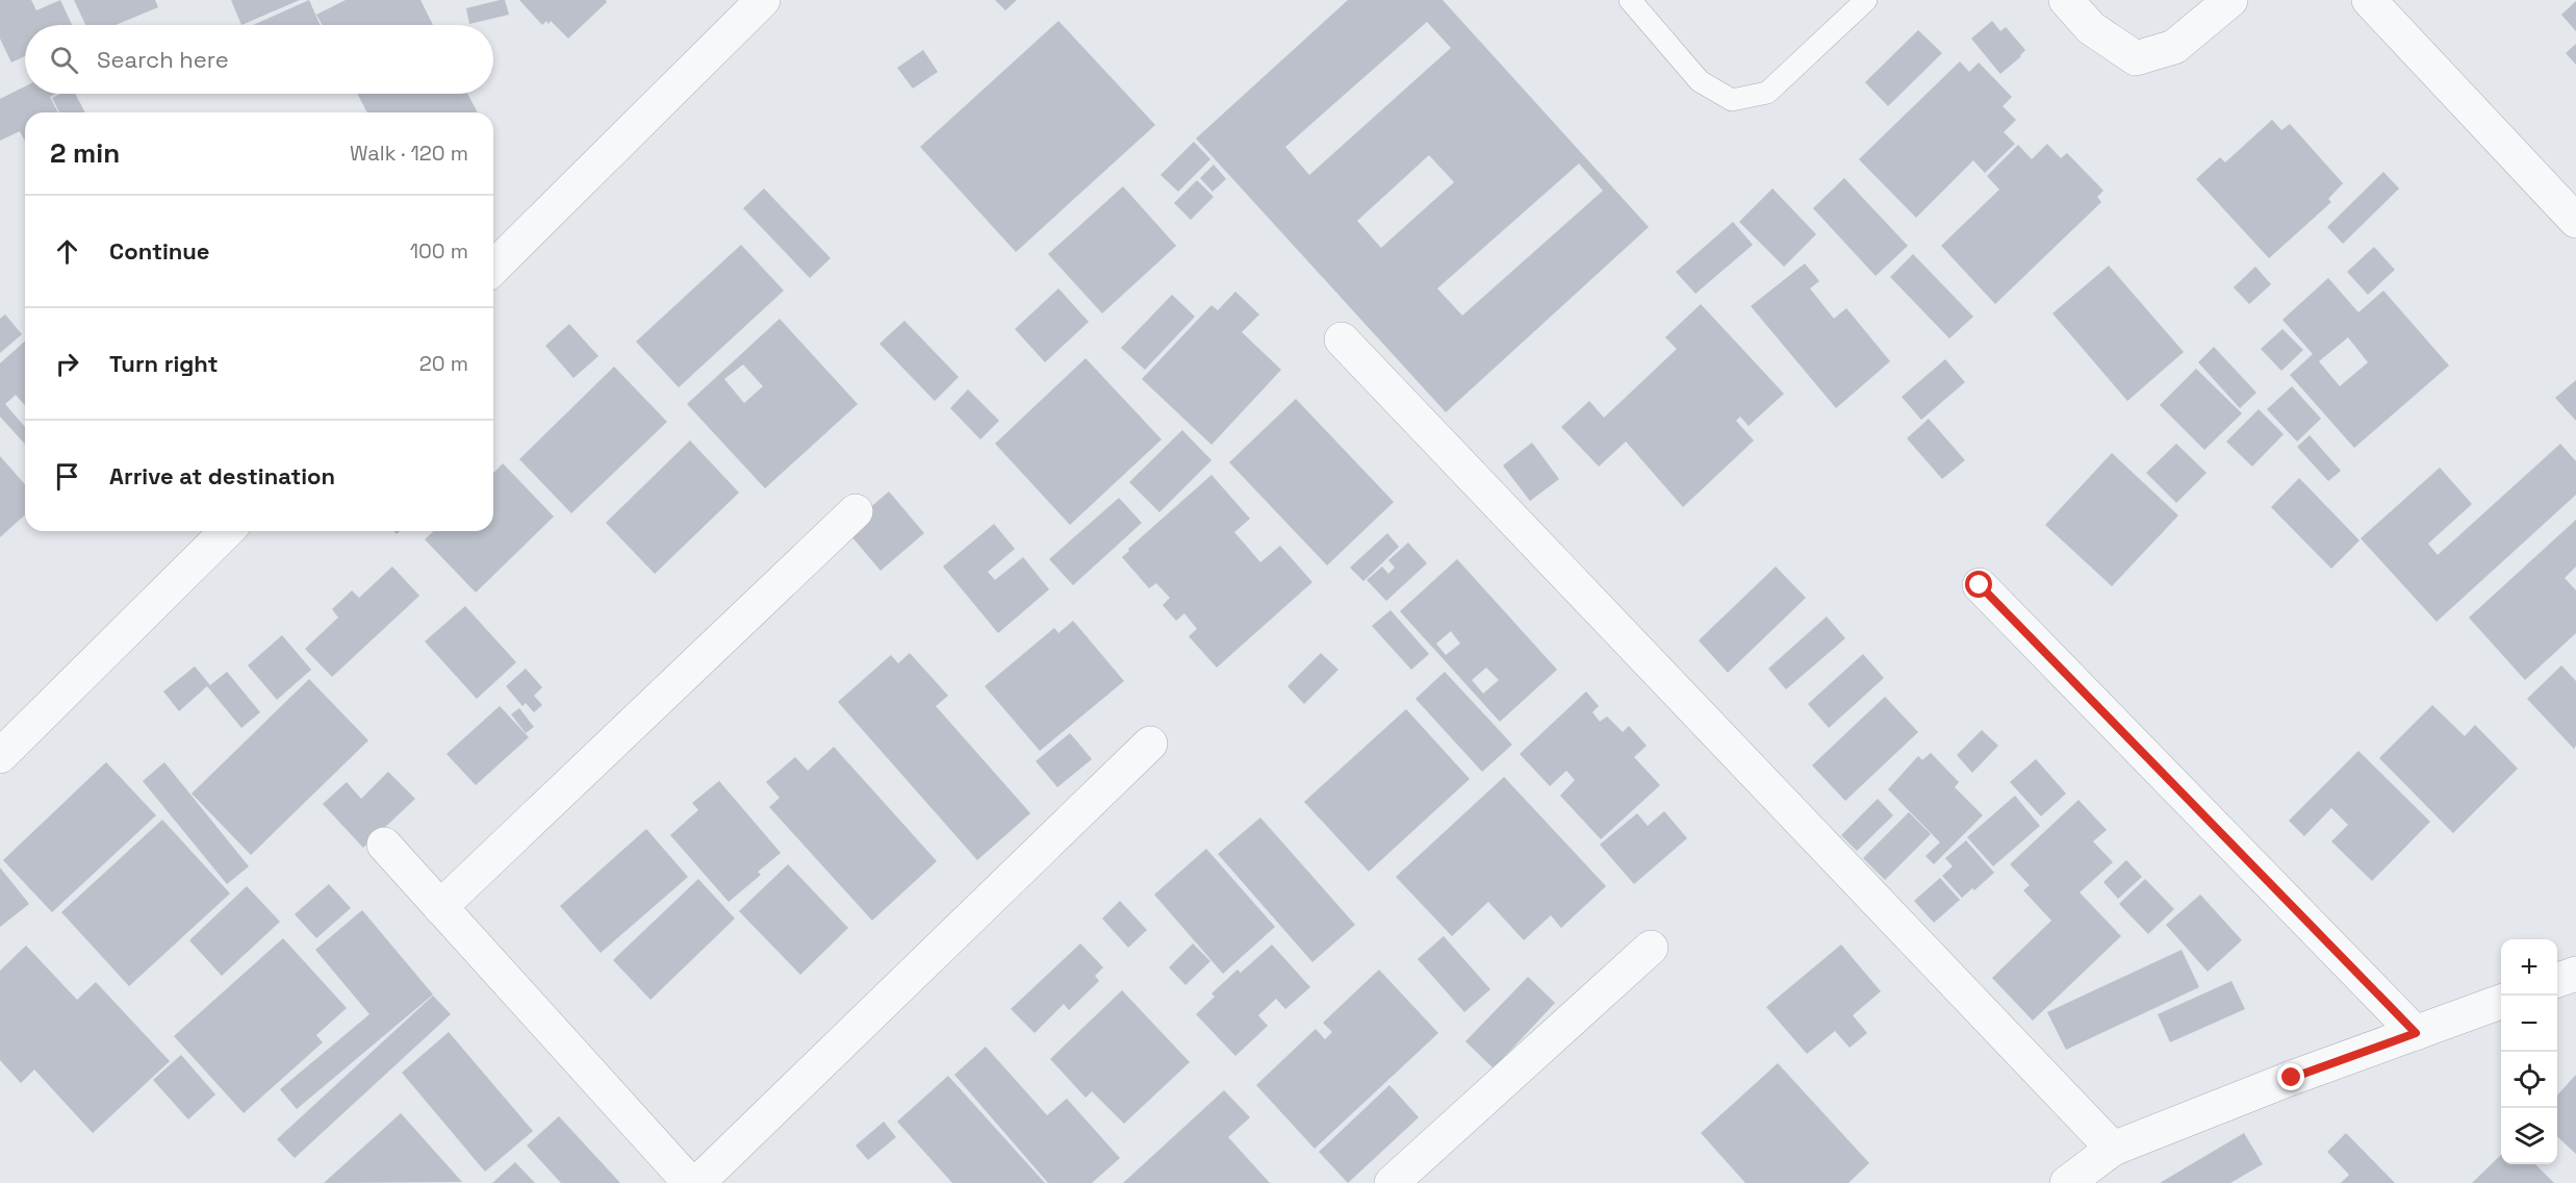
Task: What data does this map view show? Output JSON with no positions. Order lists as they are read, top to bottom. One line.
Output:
{"page":{"search":"Search here","heading":["2 min","Walk · 120 m"],"list":[["Continue","100 m"],["Turn right","20 m"],"Arrive at destination"],"map_buttons":["+","−"]}}
